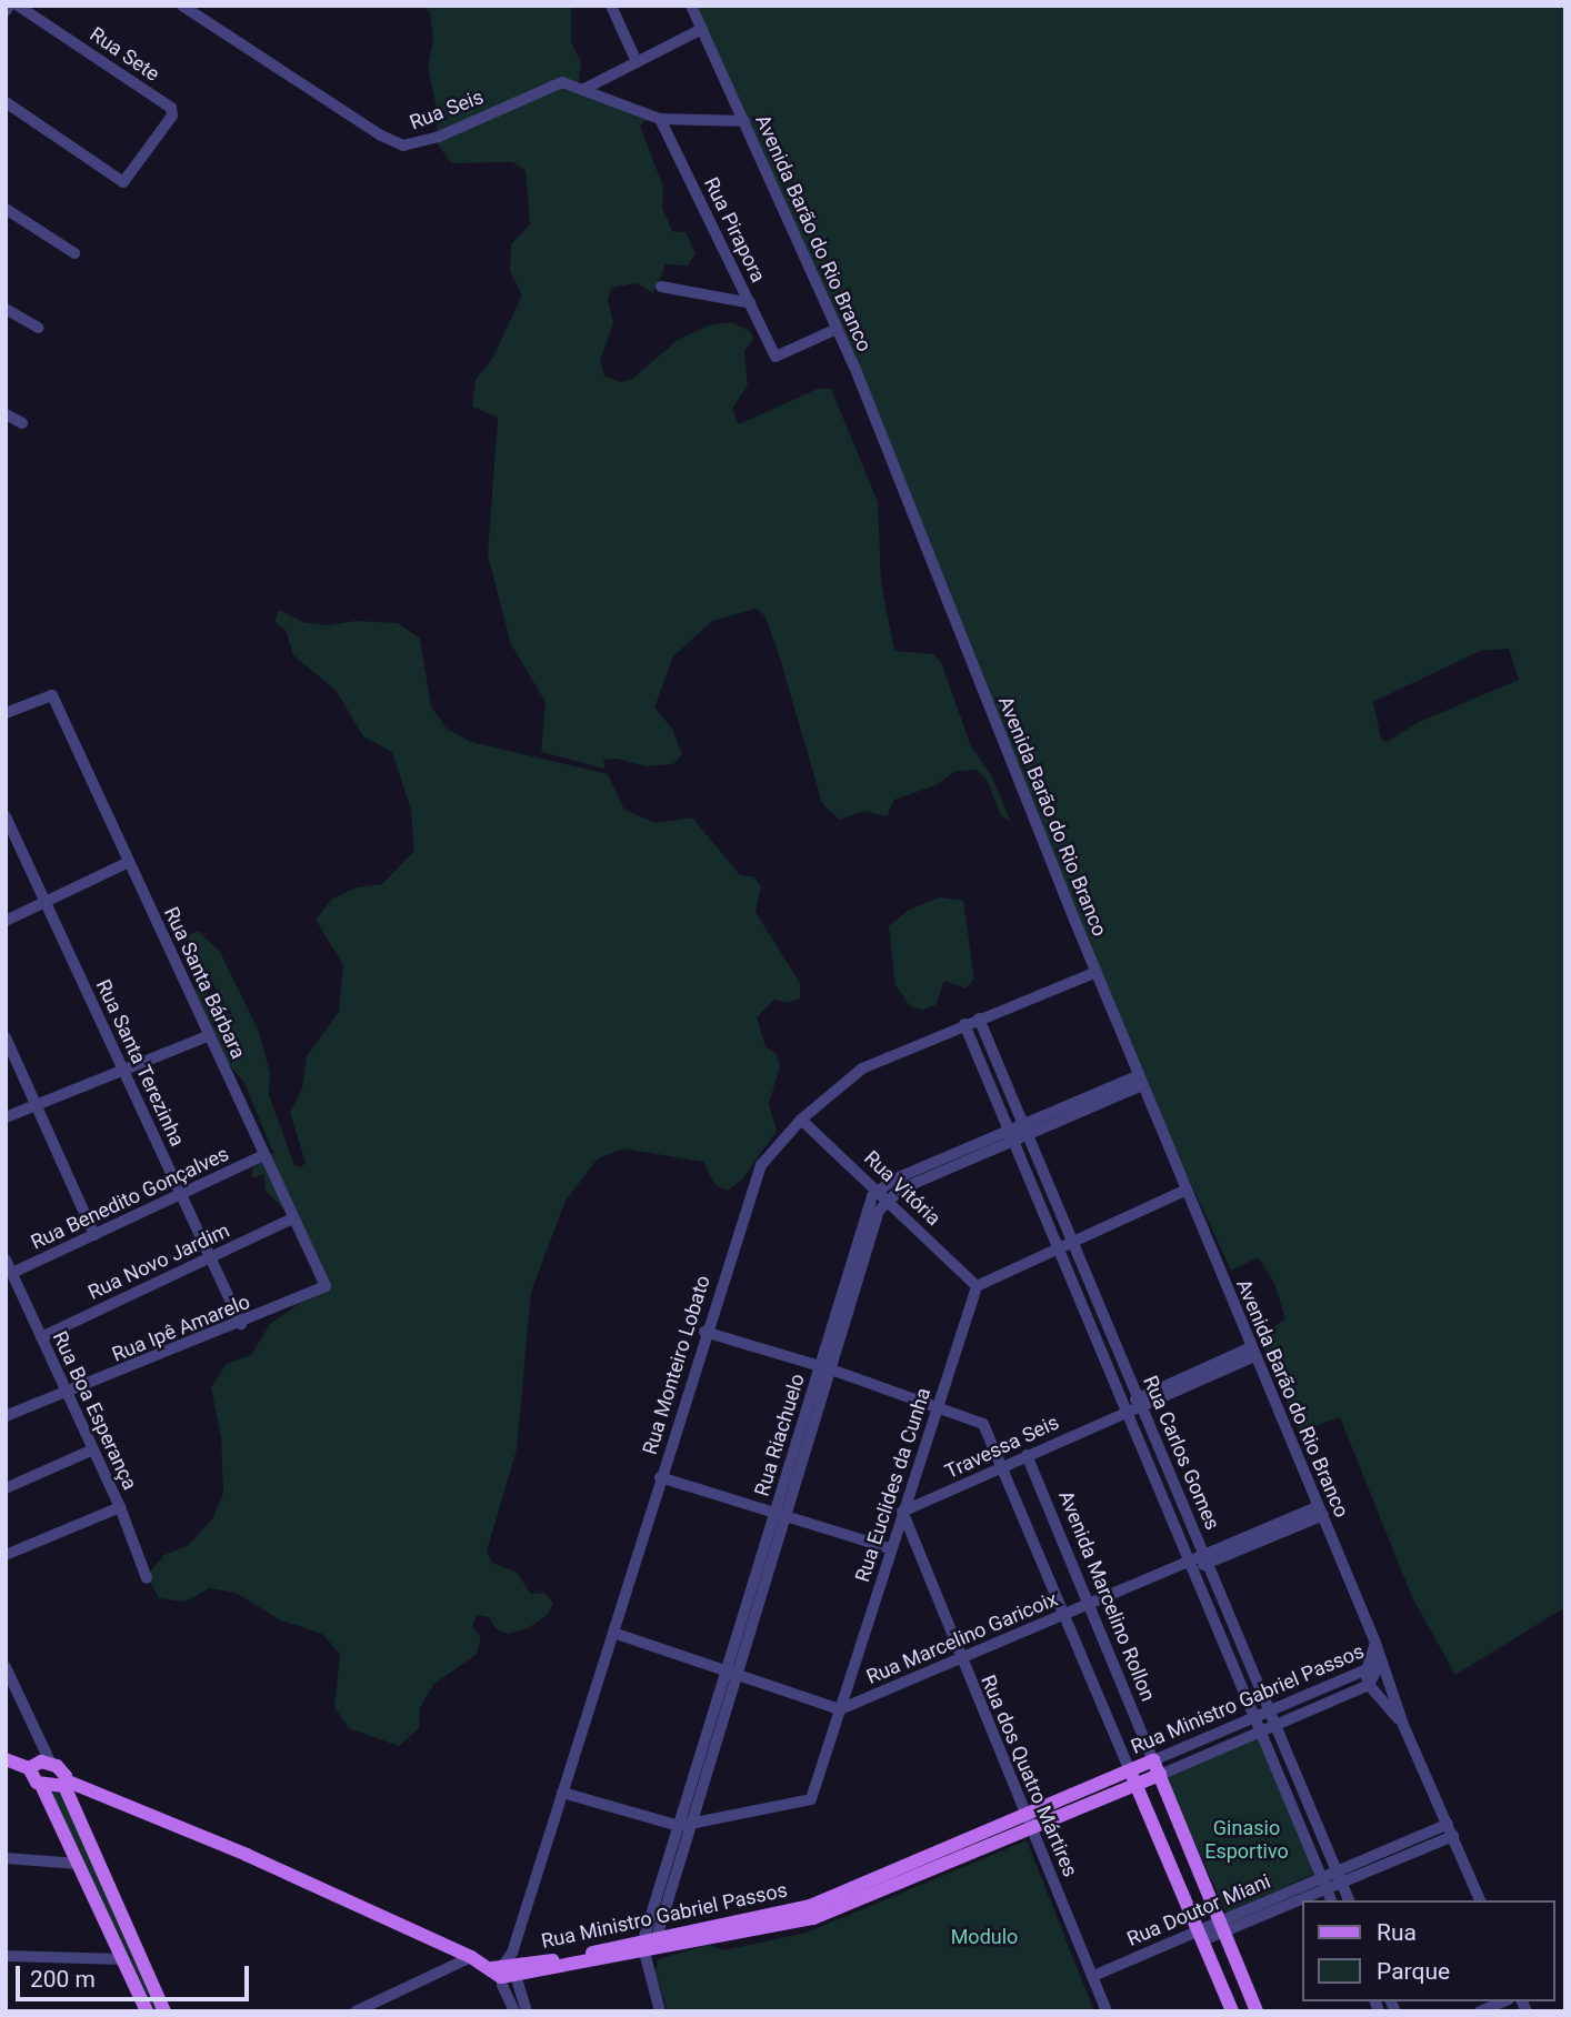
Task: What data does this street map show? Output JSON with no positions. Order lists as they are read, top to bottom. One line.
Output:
{"streets":{"main road":["Avenida Marcelino Rollon","Rua Ministro Gabriel Passos"],"street":["Rua Sete","Rua Seis","Rua Pirapora","Avenida Barão do Rio Branco","Rua Santa Bárbara","Rua Santa Terezinha","Rua Vitória","Rua Benedito Gonçalves","Rua Novo Jardim","Rua Ipê Amarelo","Rua Monteiro Lobato","Rua Boa Esperança","Rua Riachuelo","Travessa Seis","Rua Carlos Gomes","Rua Euclides da Cunha","Rua Marcelino Garicoix","Rua dos Quatro Mártires","Rua Doutor Miani"]},"crossings":[["Rua Seis","Rua Pirapora"],["Rua Seis","Avenida Barão do Rio Branco"],["Rua Pirapora","Avenida Barão do Rio Branco"],["Avenida Barão do Rio Branco","Rua Monteiro Lobato"],["Avenida Barão do Rio Branco","Travessa Seis"],["Avenida Barão do Rio Branco","Rua Marcelino Garicoix"],["Avenida Barão do Rio Branco","Rua Ministro Gabriel Passos"],["Avenida Barão do Rio Branco","Rua Doutor Miani"],["Rua Santa Bárbara","Rua Benedito Gonçalves"],["Rua Santa Bárbara","Rua Novo Jardim"],["Rua Santa Bárbara","Rua Ipê Amarelo"],["Rua Santa Terezinha","Rua Benedito Gonçalves"],["Rua Santa Terezinha","Rua Novo Jardim"],["Rua Santa Terezinha","Rua Ipê Amarelo"],["Rua Vitória","Rua Monteiro Lobato"],["Rua Vitória","Rua Riachuelo"],["Rua Vitória","Rua Euclides da Cunha"],["Rua Benedito Gonçalves","Rua Boa Esperança"],["Rua Novo Jardim","Rua Boa Esperança"],["Rua Ipê Amarelo","Rua Boa Esperança"],["Rua Monteiro Lobato","Rua Carlos Gomes"],["Rua Monteiro Lobato","Rua Ministro Gabriel Passos"],["Rua Riachuelo","Rua Euclides da Cunha"],["Rua Riachuelo","Rua Ministro Gabriel Passos"],["Travessa Seis","Rua Carlos Gomes"],["Travessa Seis","Rua Euclides da Cunha"],["Travessa Seis","Avenida Marcelino Rollon"],["Travessa Seis","Rua dos Quatro Mártires"],["Rua Carlos Gomes","Rua Marcelino Garicoix"],["Rua Carlos Gomes","Rua Ministro Gabriel Passos"],["Rua Carlos Gomes","Rua Doutor Miani"],["Rua Euclides da Cunha","Rua Marcelino Garicoix"],["Rua Euclides da Cunha","Rua dos Quatro Mártires"],["Avenida Marcelino Rollon","Rua Marcelino Garicoix"],["Avenida Marcelino Rollon","Rua Ministro Gabriel Passos"],["Avenida Marcelino Rollon","Rua Doutor Miani"],["Rua Marcelino Garicoix","Rua dos Quatro Mártires"],["Rua Ministro Gabriel Passos","Rua dos Quatro Mártires"],["Rua dos Quatro Mártires","Rua Doutor Miani"]],"parks":["Ginasio Esportivo","Modulo"],"legend":["Rua","Parque"],"scale_bar":"200 m"}
